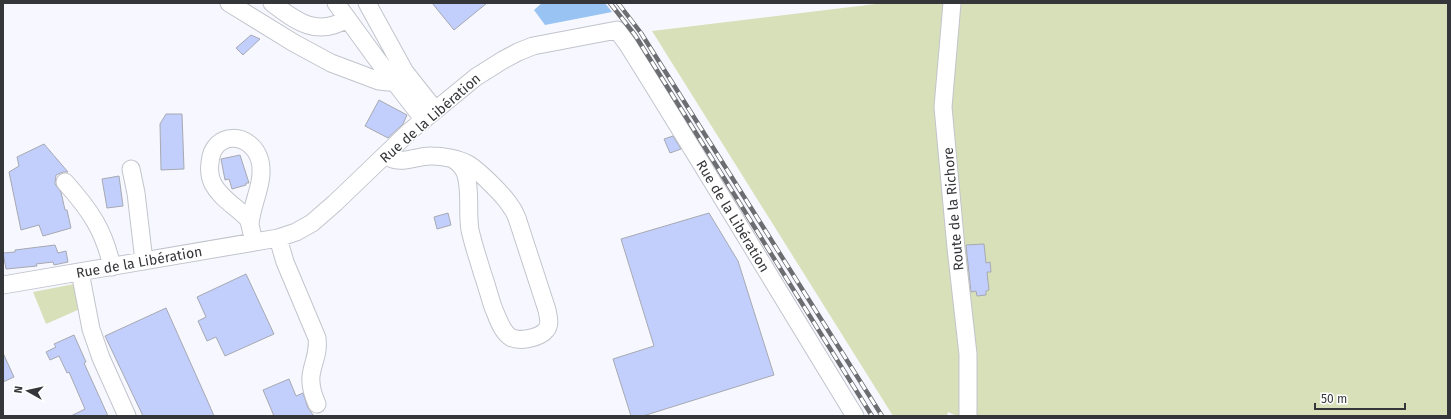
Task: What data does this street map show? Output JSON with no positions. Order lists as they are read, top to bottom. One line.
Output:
{"streets":{"street":["Rue de la Libération","Route de la Richore"]},"scale_bar":"50 m","north":"left"}
